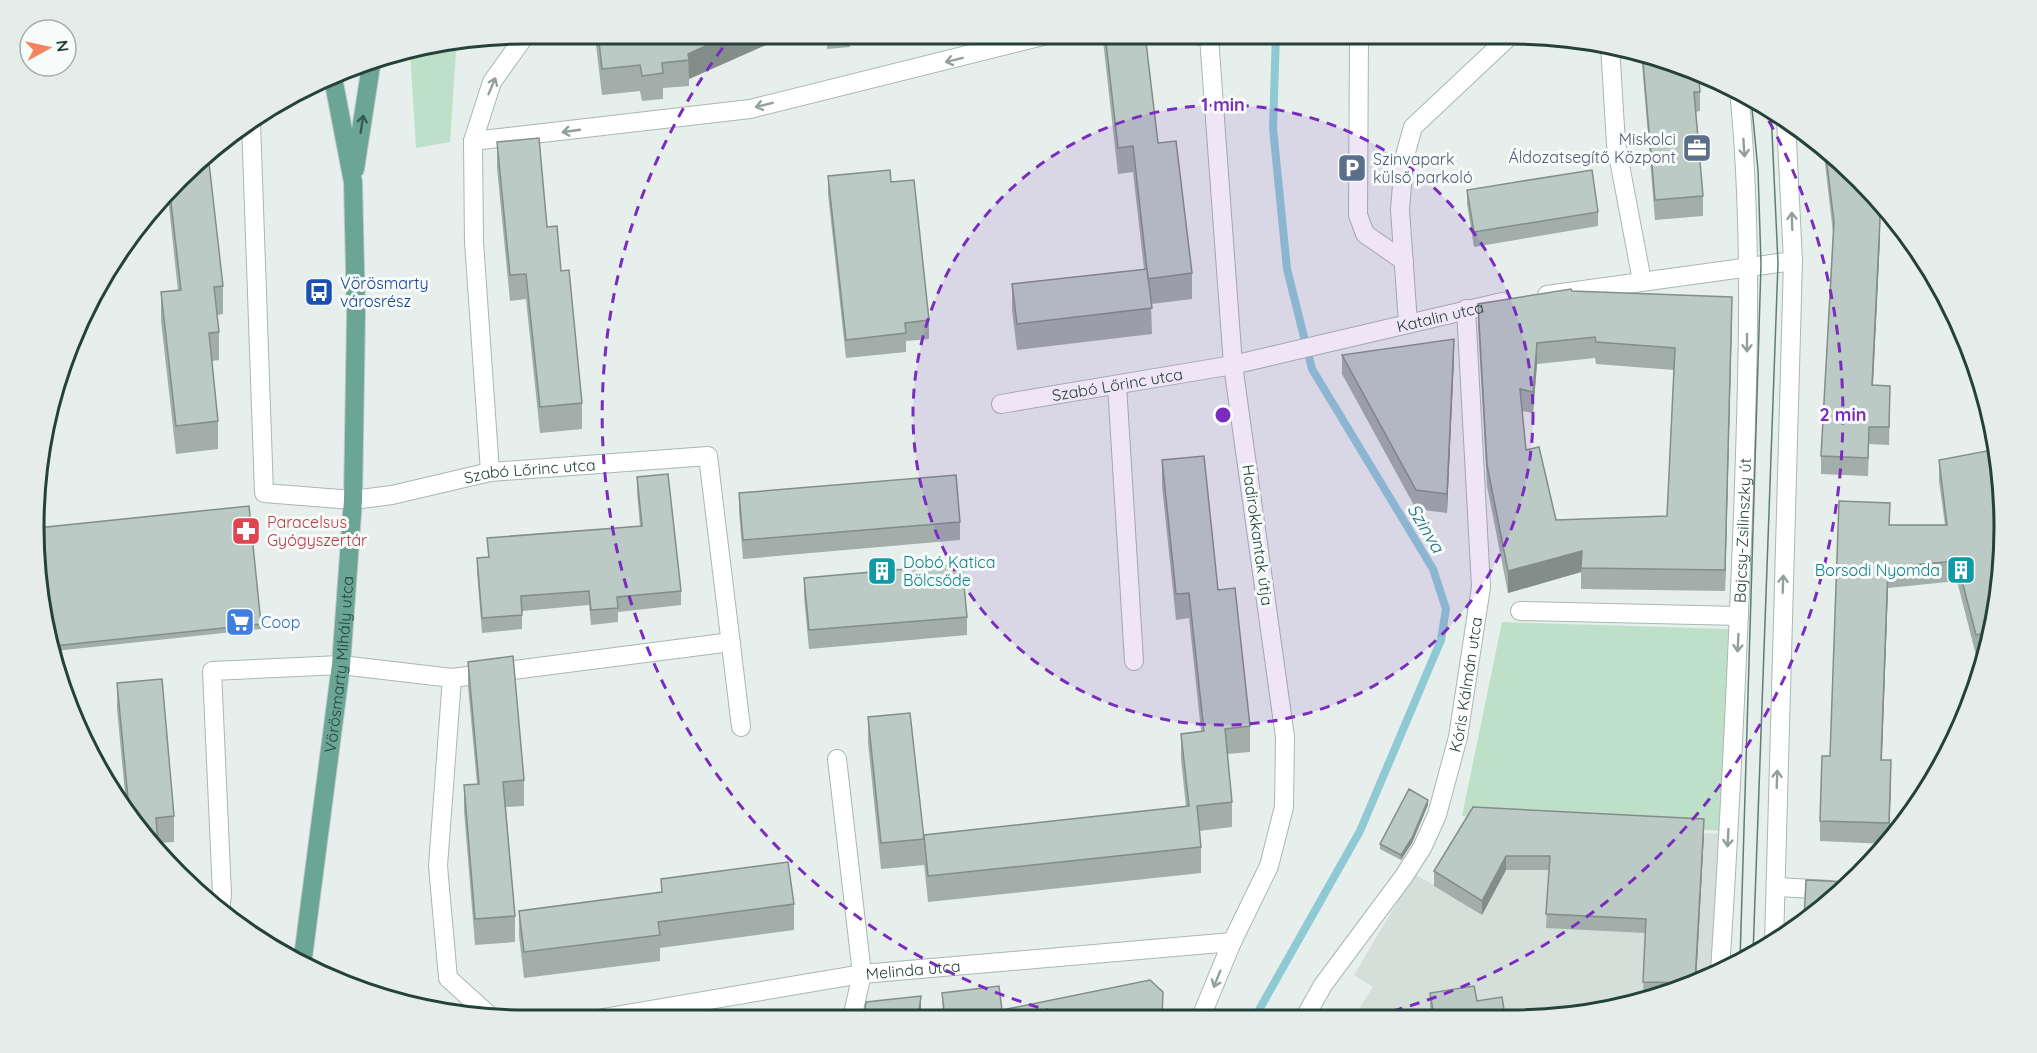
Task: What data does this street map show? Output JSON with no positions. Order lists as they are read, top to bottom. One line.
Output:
{"streets":{"main road":["Vörösmarty Mihály utca"],"street":["Katalin utca","Szabó Lőrinc utca","Bajcsy-Zsilinszky út","Hadirokkantak útja","Kóris Kálmán utca","Melinda utca"]},"crossings":[["Katalin utca","Szabó Lőrinc utca"],["Katalin utca","Bajcsy-Zsilinszky út"],["Katalin utca","Hadirokkantak útja"],["Katalin utca","Kóris Kálmán utca"],["Szabó Lőrinc utca","Hadirokkantak útja"],["Szabó Lőrinc utca","Vörösmarty Mihály utca"],["Hadirokkantak útja","Melinda utca"]],"water":["Szinva"],"places":{"office":["Miskolci Áldozatsegítő Központ"],"parking":["Szinvapark külső parkoló"],"bus stop":["Vörösmarty városrész"],"pharmacy":["Paracelsus Gyógyszertár"],"building":["Borsodi Nyomda","Dobó Katica Bölcsőde"],"supermarket":["Coop"]},"north":"right","rings":["1 min","2 min"]}
